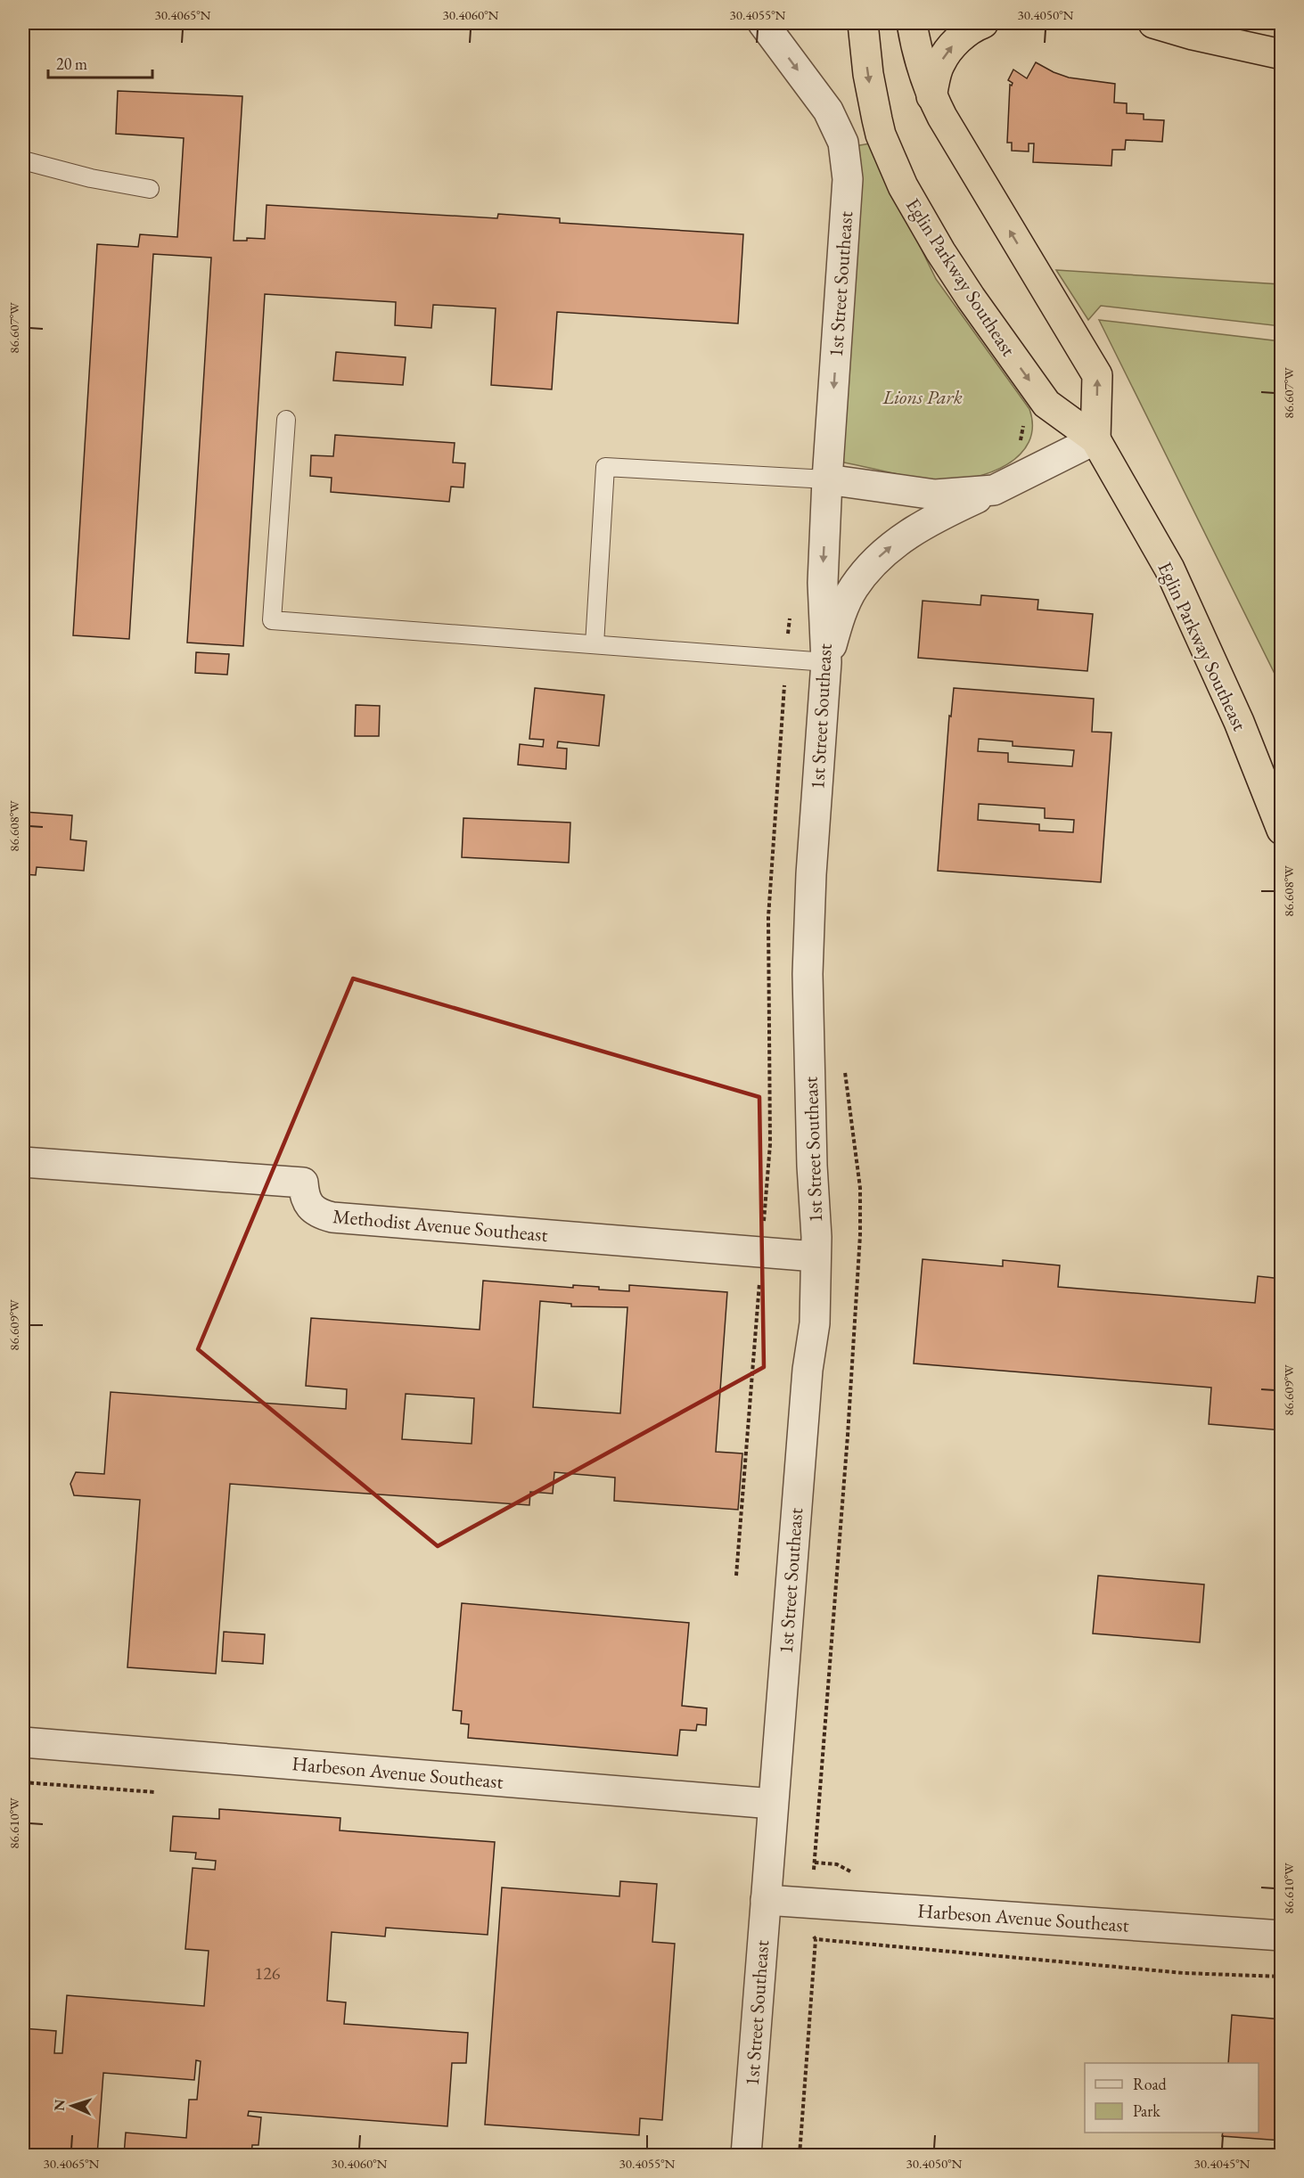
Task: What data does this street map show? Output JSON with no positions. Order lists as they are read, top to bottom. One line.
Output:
{"streets":{"highway":["Eglin Parkway Southeast"],"street":["1st Street Southeast","Methodist Avenue Southeast","Harbeson Avenue Southeast"]},"crossings":[["1st Street Southeast","Methodist Avenue Southeast"],["1st Street Southeast","Harbeson Avenue Southeast"]],"parks":["Lions Park"],"house_numbers":["126"],"legend":["Road","Park"],"scale_bar":"20 m","north":"left","coordinates":["30.4065°N","30.4060°N","30.4055°N","30.4050°N","86.607°W","86.608°W","86.609°W","86.610°W","30.4045°N"]}
